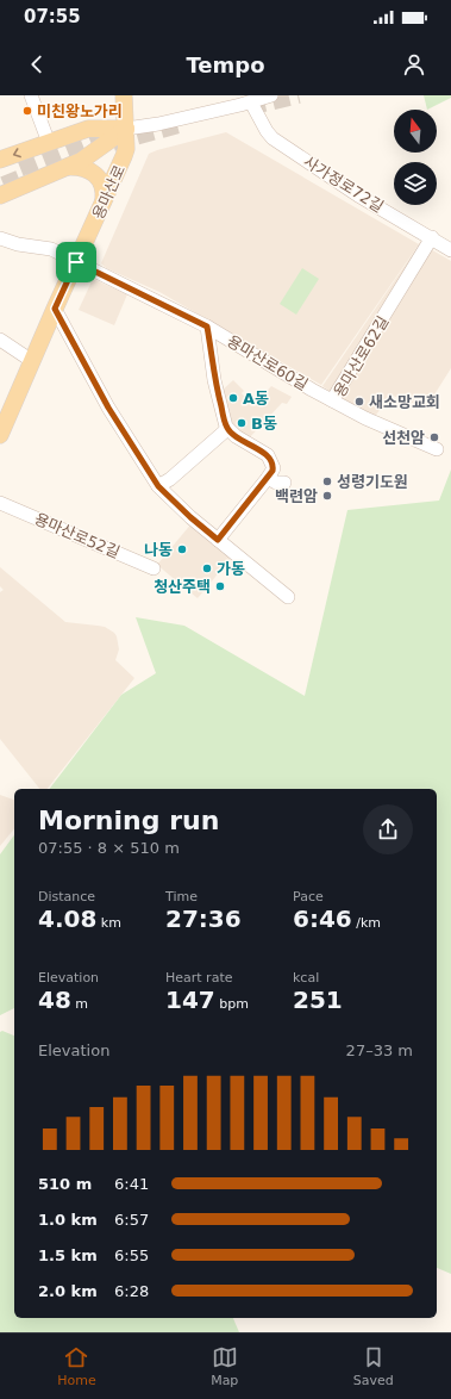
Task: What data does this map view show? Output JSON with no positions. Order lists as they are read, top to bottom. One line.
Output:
{"streets":{"main road":["용마산로"],"street":["사가정로72길","용마산로62길","용마산로60길","용마산로52길"]},"crossings":[["사가정로72길","용마산로62길"],["용마산로","용마산로60길"],["용마산로62길","용마산로60길"]],"places":["미친왕노가리","A동","새소망교회","B동","선천암","성령기도원","백련암","나동","가동","청산주택"],"north":"top","page":{"status":"07:55","header":"Tempo","heading":["Morning run","07:55 · 8 × 510 m"],"stats":[["Distance","4.08 km"],["Time","27:36"],["Pace","6:46 /km"],["Elevation","48 m"],["Heart rate","147 bpm"],["kcal","251"]],"chart":["Elevation","27–33 m"],"list":[{"name":"510 m","note":"6:41"},{"name":"1.0 km","note":"6:57"},{"name":"1.5 km","note":"6:55"},{"name":"2.0 km","note":"6:28"}],"tabs":["Home","Map","Saved"]}}
